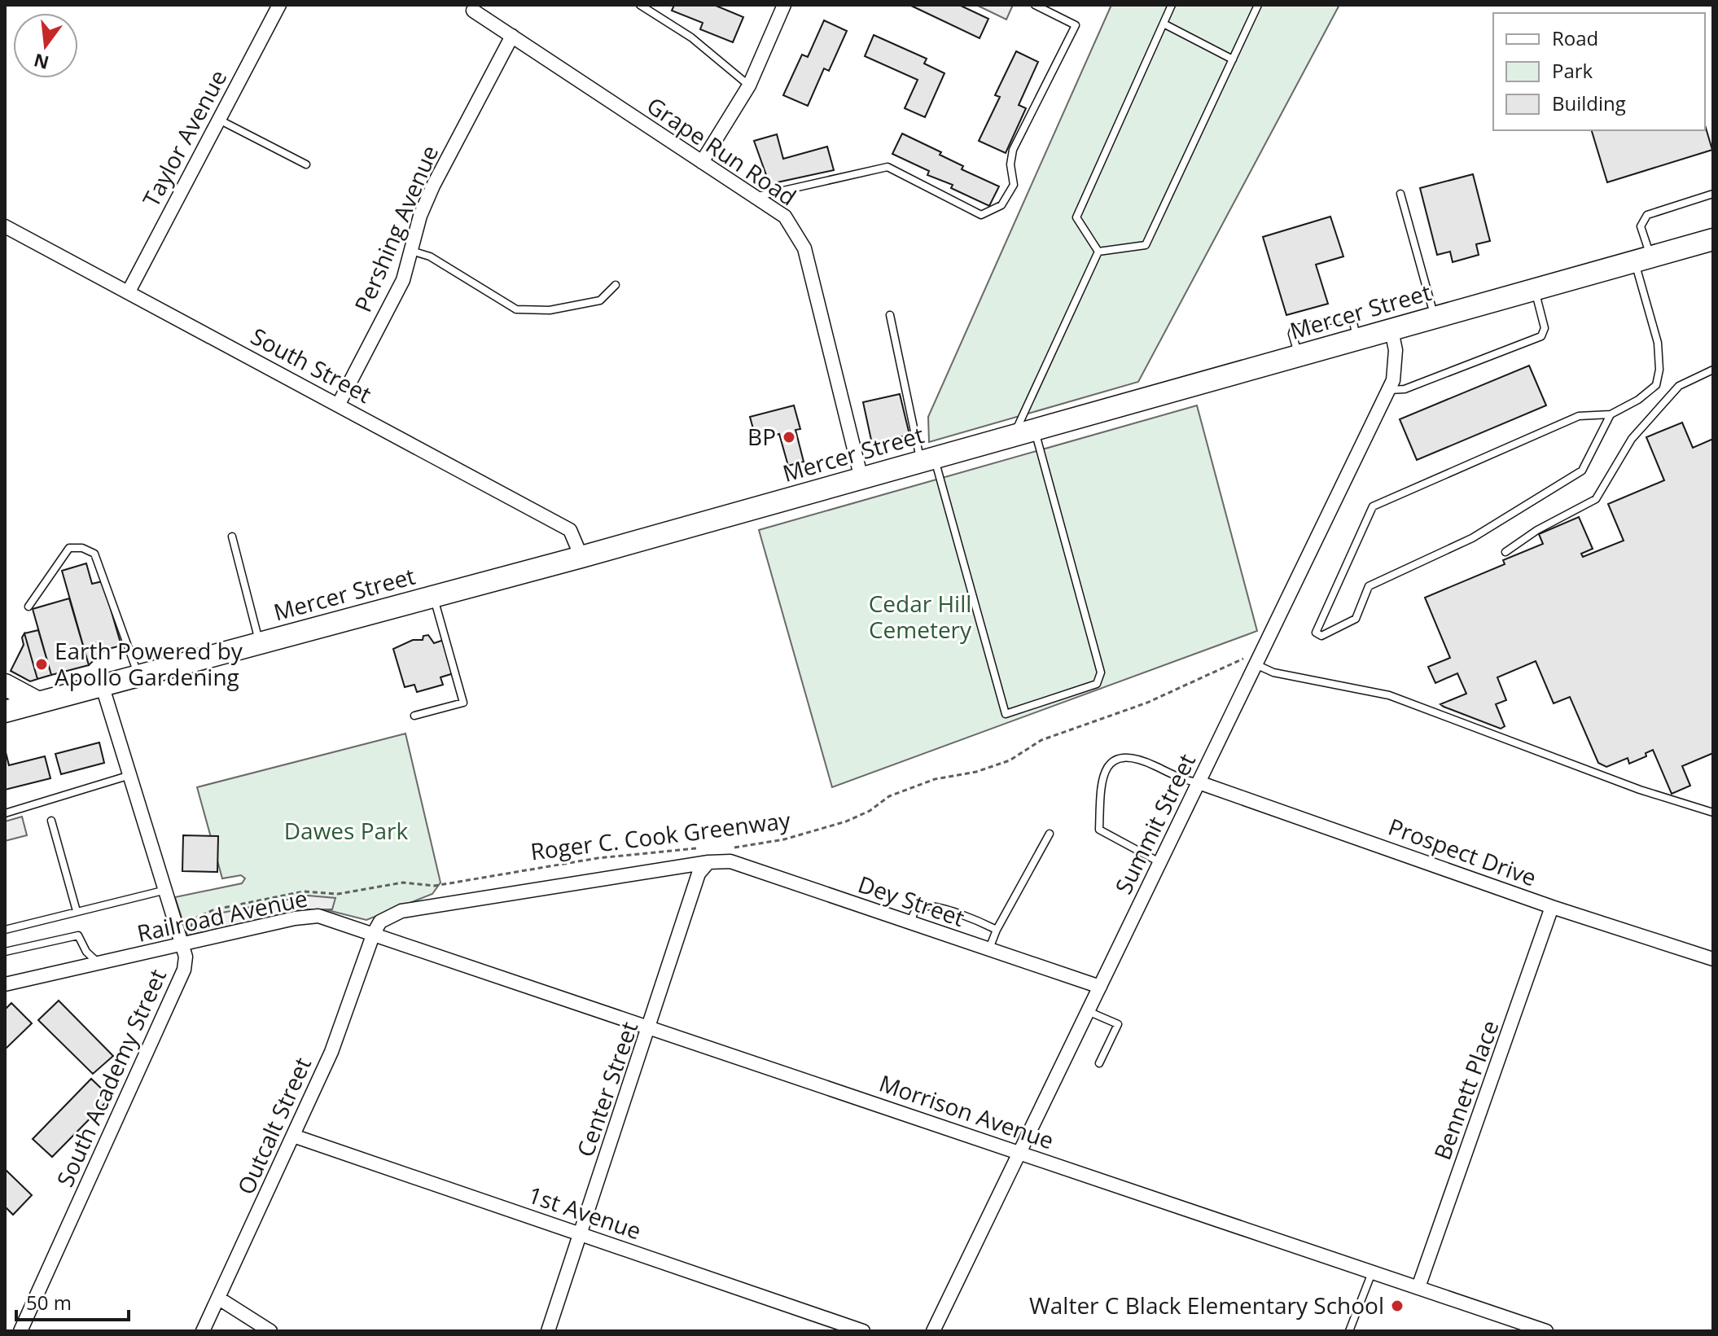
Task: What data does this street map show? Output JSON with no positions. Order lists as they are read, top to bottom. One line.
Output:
{"streets":{"main road":["Mercer Street"],"street":["Taylor Avenue","Grape Run Road","Pershing Avenue","South Street","Summit Street","Prospect Drive","Dey Street","Railroad Avenue","South Academy Street","Center Street","Bennett Place","Morrison Avenue","Outcalt Street","1st Avenue"],"path":["Roger C. Cook Greenway"]},"crossings":[["Taylor Avenue","South Street"],["Grape Run Road","Pershing Avenue"],["Grape Run Road","Mercer Street"],["Pershing Avenue","South Street"],["Mercer Street","South Street"],["Mercer Street","Summit Street"],["Mercer Street","South Academy Street"],["Summit Street","Roger C. Cook Greenway"],["Summit Street","Prospect Drive"],["Summit Street","Dey Street"],["Summit Street","Morrison Avenue"],["Prospect Drive","Bennett Place"],["Dey Street","Center Street"],["Railroad Avenue","South Academy Street"],["Railroad Avenue","Morrison Avenue"],["Railroad Avenue","Outcalt Street"],["Center Street","Morrison Avenue"],["Center Street","1st Avenue"],["Bennett Place","Morrison Avenue"],["Morrison Avenue","Outcalt Street"],["Outcalt Street","1st Avenue"]],"parks":["Cedar Hill Cemetery","Dawes Park"],"places":["BP","Earth Powered by Apollo Gardening","Walter C Black Elementary School"],"legend":["Road","Park","Building"],"scale_bar":"50 m","north":"bottom"}
